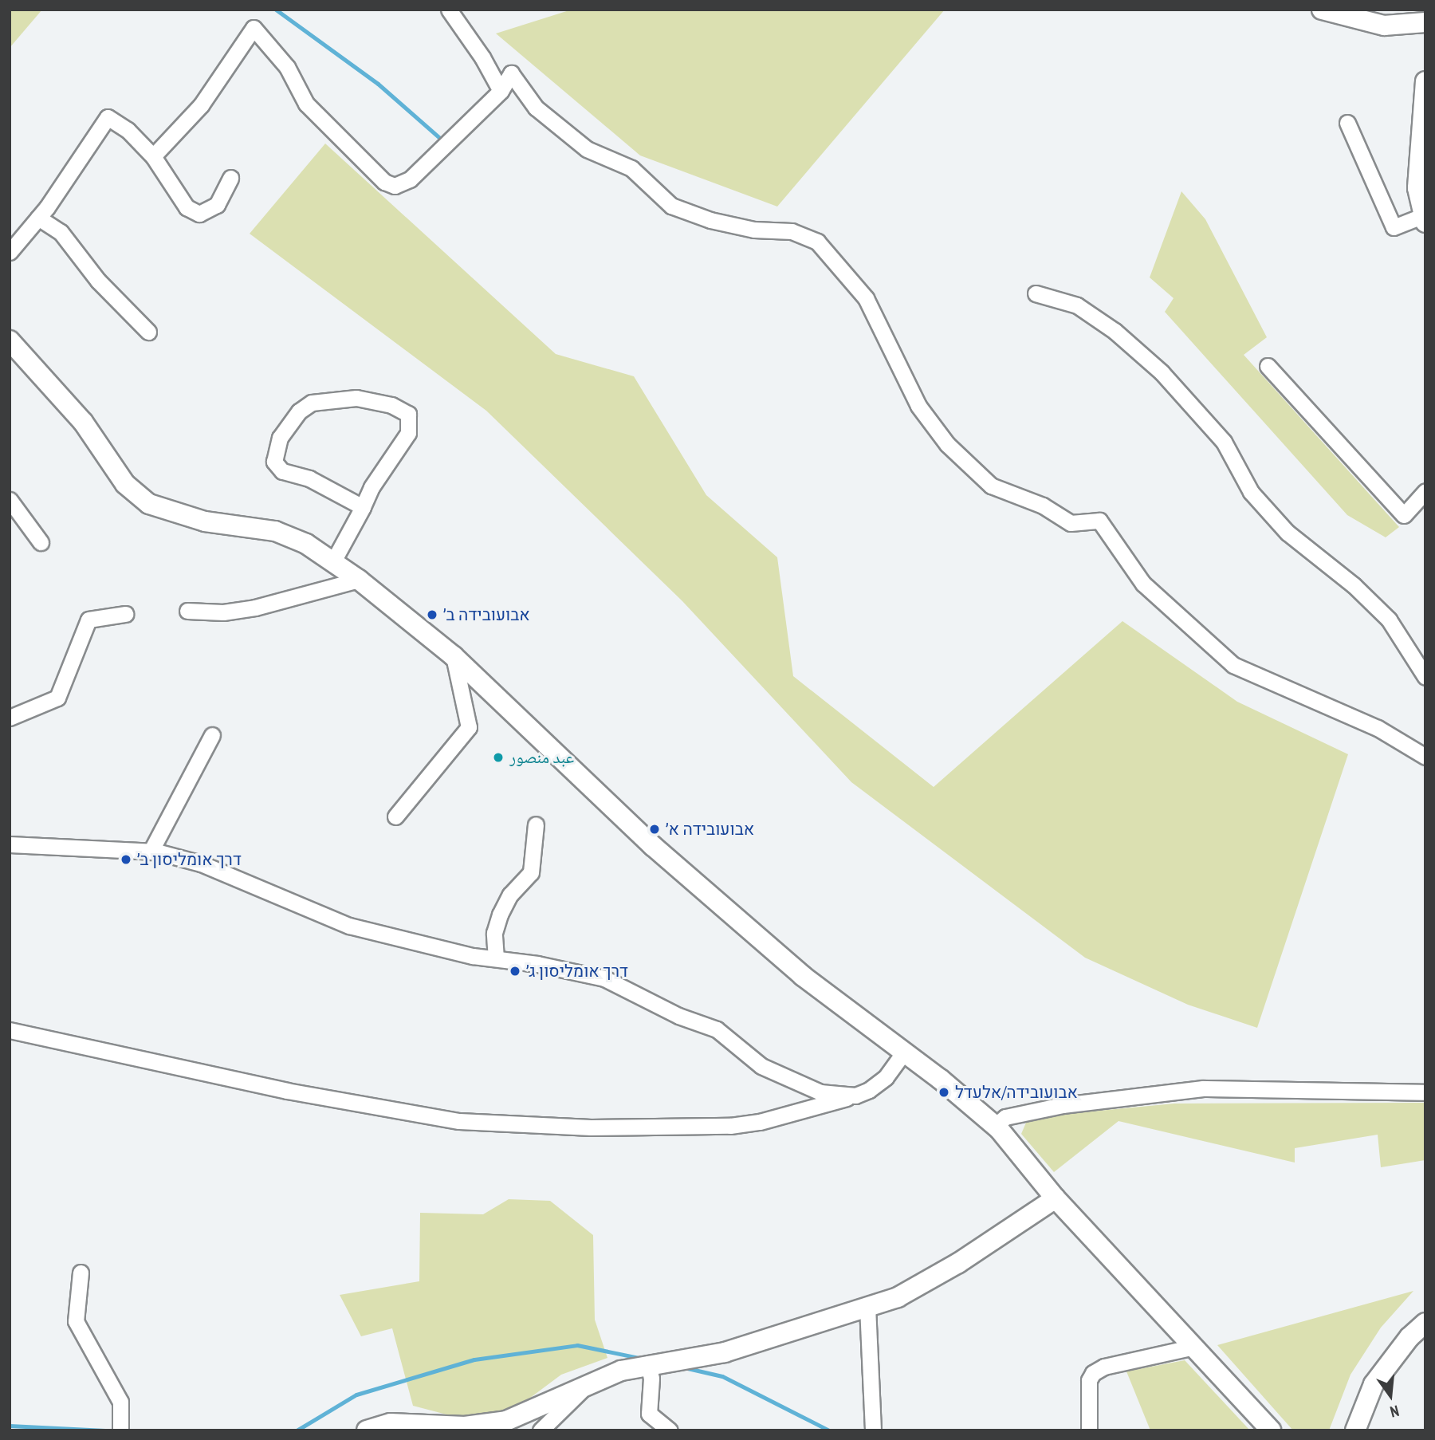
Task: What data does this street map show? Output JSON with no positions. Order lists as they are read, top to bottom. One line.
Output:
{"places":["אבועובידה ב׳","عبد منصور","אבועובידה א׳","דרך אומליסון ב׳","דרך אומליסון ג׳","אבועובידה/אלעדל"],"north":"bottom"}
